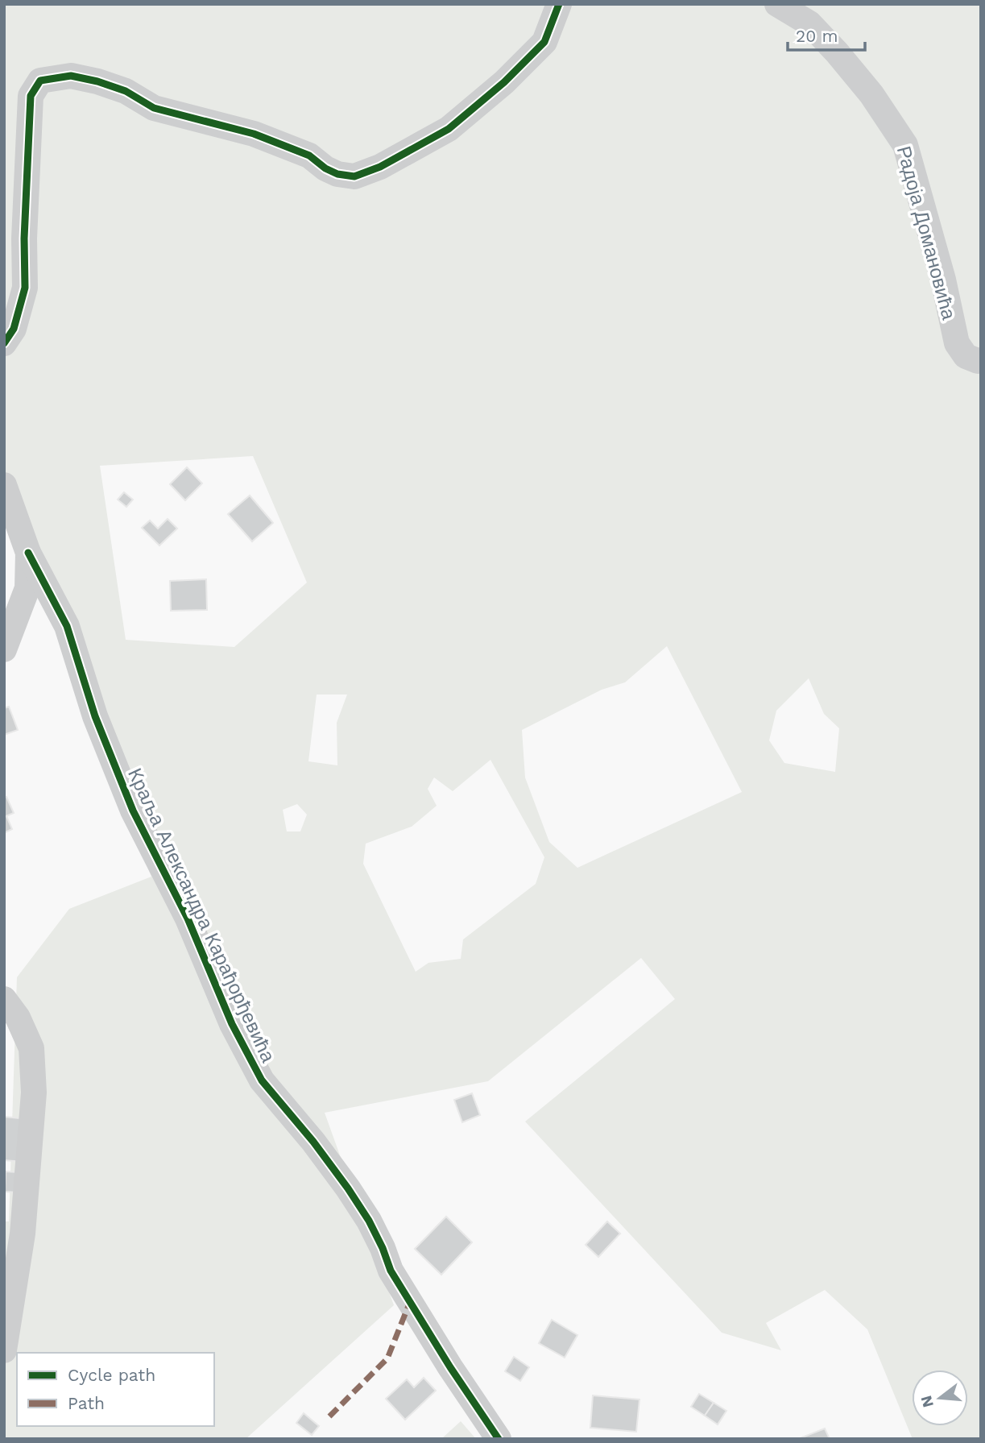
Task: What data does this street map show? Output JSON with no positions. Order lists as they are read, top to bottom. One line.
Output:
{"streets":{"street":["Радоја Домановића","Краља Александра Карађорђевића"]},"legend":["Cycle path","Path"],"scale_bar":"20 m","north":"left"}
